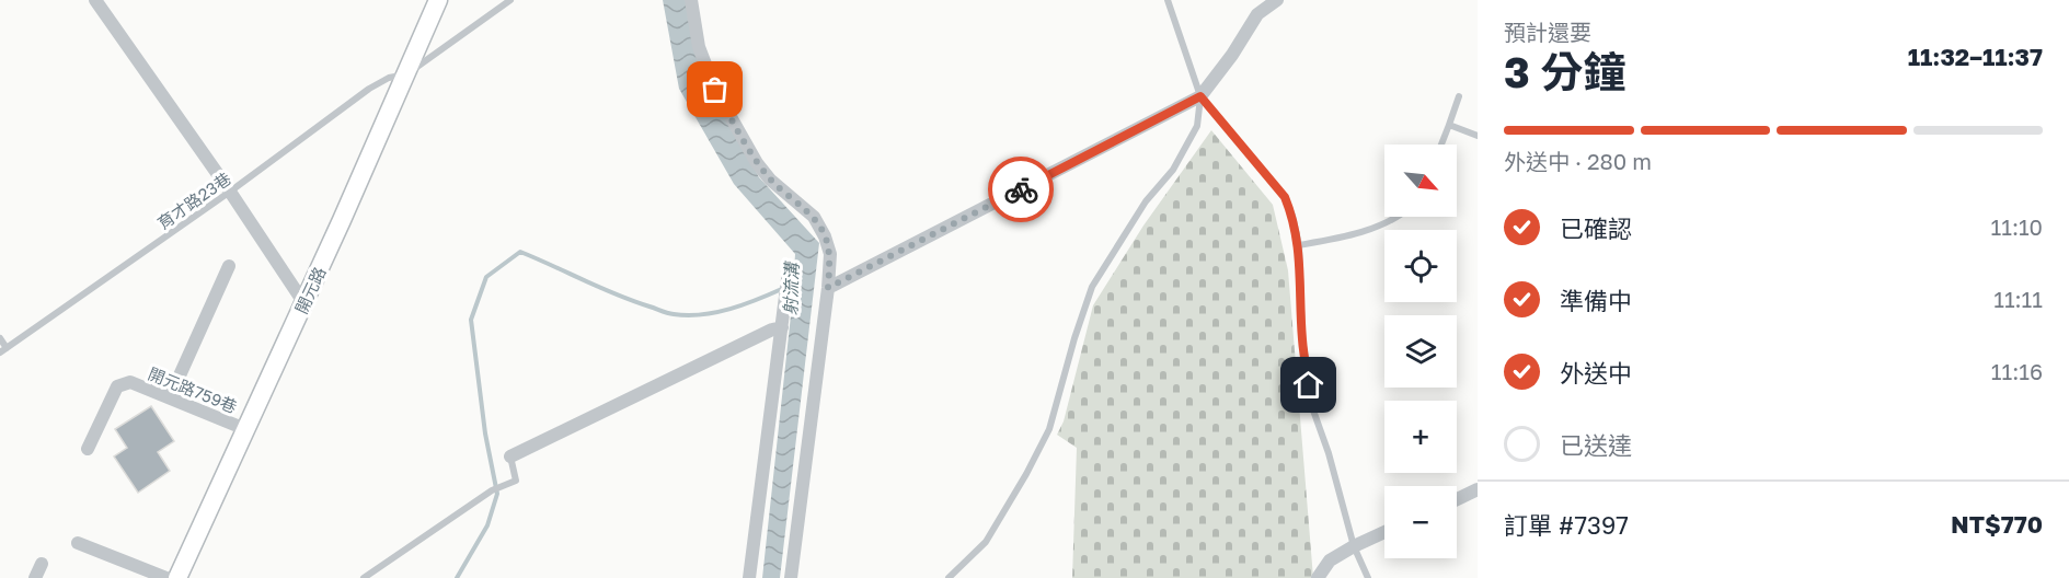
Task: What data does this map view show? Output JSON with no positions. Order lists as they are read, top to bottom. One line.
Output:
{"streets":{"main road":["開元路"],"street":["開元路759巷"],"lane":["育才路23巷"]},"crossings":[["育才路23巷","開元路"],["開元路","開元路759巷"]],"water":["射流溝"],"north":"bottom right","page":{"heading":["3 分鐘","預計還要","11:32–11:37"],"panel":["訂單 #7397","NT$770"],"bar":"外送中 · 280 m","map_buttons":["+","−"],"list":[["已確認","11:10"],["準備中","11:11"],["外送中","11:16"],"已送達"]}}
